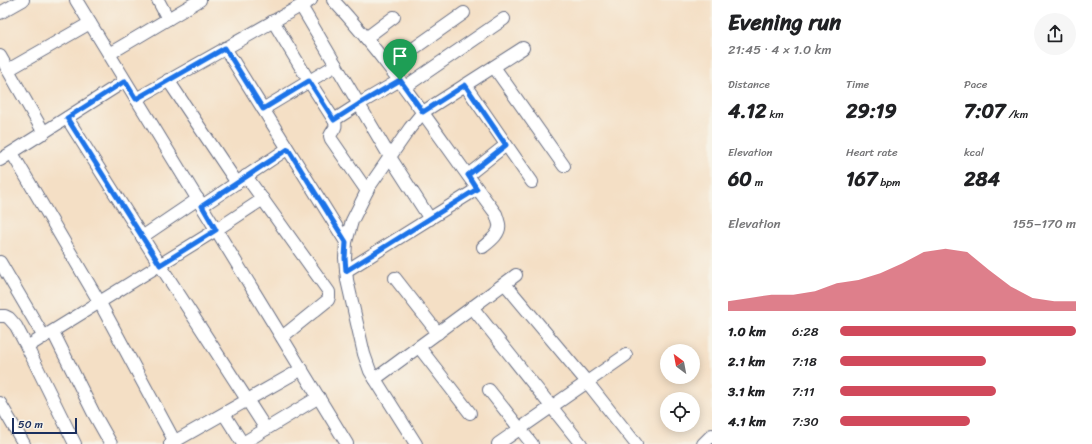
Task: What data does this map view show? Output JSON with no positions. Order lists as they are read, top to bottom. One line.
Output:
{"scale_bar":"50 m","north":"top left","page":{"heading":["Evening run","21:45 · 4 × 1.0 km"],"stats":[["Distance","4.12 km"],["Time","29:19"],["Pace","7:07 /km"],["Elevation","60 m"],["Heart rate","167 bpm"],["kcal","284"]],"chart":["Elevation","155–170 m"],"list":[{"name":"1.0 km","note":"6:28"},{"name":"2.1 km","note":"7:18"},{"name":"3.1 km","note":"7:11"},{"name":"4.1 km","note":"7:30"}],"scale":"50 m"}}
